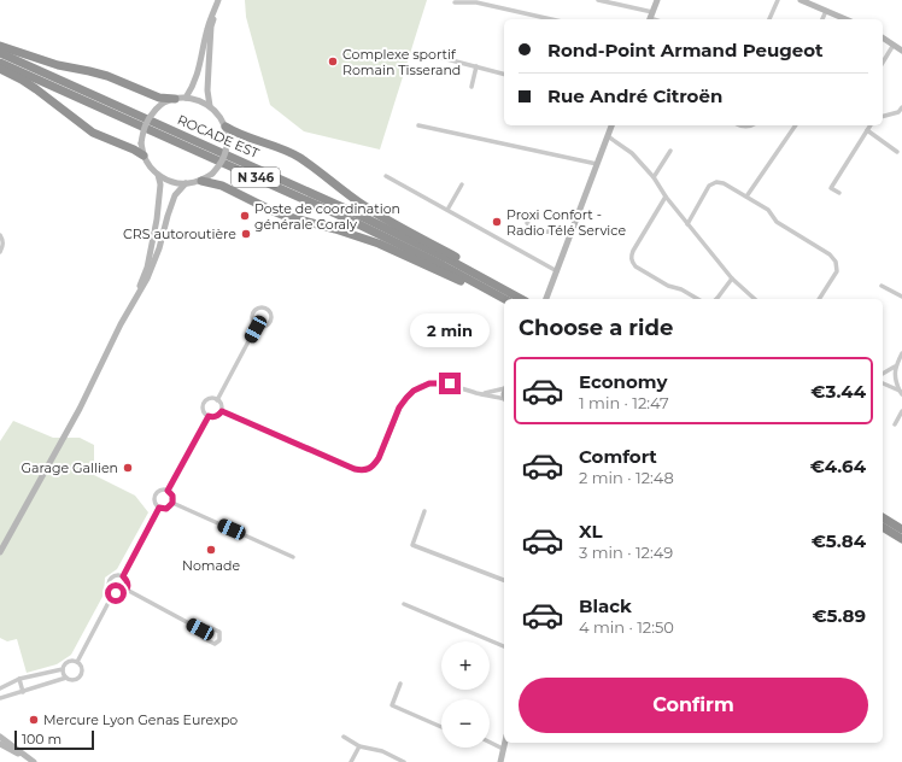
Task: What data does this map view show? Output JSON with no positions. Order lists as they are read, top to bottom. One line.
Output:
{"streets":{"highway":["ROCADE EST","N 346"]},"places":["Complexe sportif Romain Tisserand","Poste de coordination générale Coraly","Proxi Confort - Radio Télé Service","CRS autoroutière","Garage Gallien","Nomade","Mercure Lyon Genas Eurexpo"],"scale_bar":"100 m","page":{"banner":["Rond-Point Armand Peugeot","Rue André Citroën"],"heading":"Choose a ride","bubble":"2 min","list":[{"name":"Economy","note":"1 min · 12:47","value":"€3.44"},{"name":"Comfort","note":"2 min · 12:48","value":"€4.64"},{"name":"XL","note":"3 min · 12:49","value":"€5.84"},{"name":"Black","note":"4 min · 12:50","value":"€5.89"}],"map_buttons":["+","−"],"buttons":"Confirm","scale":"100 m"}}
